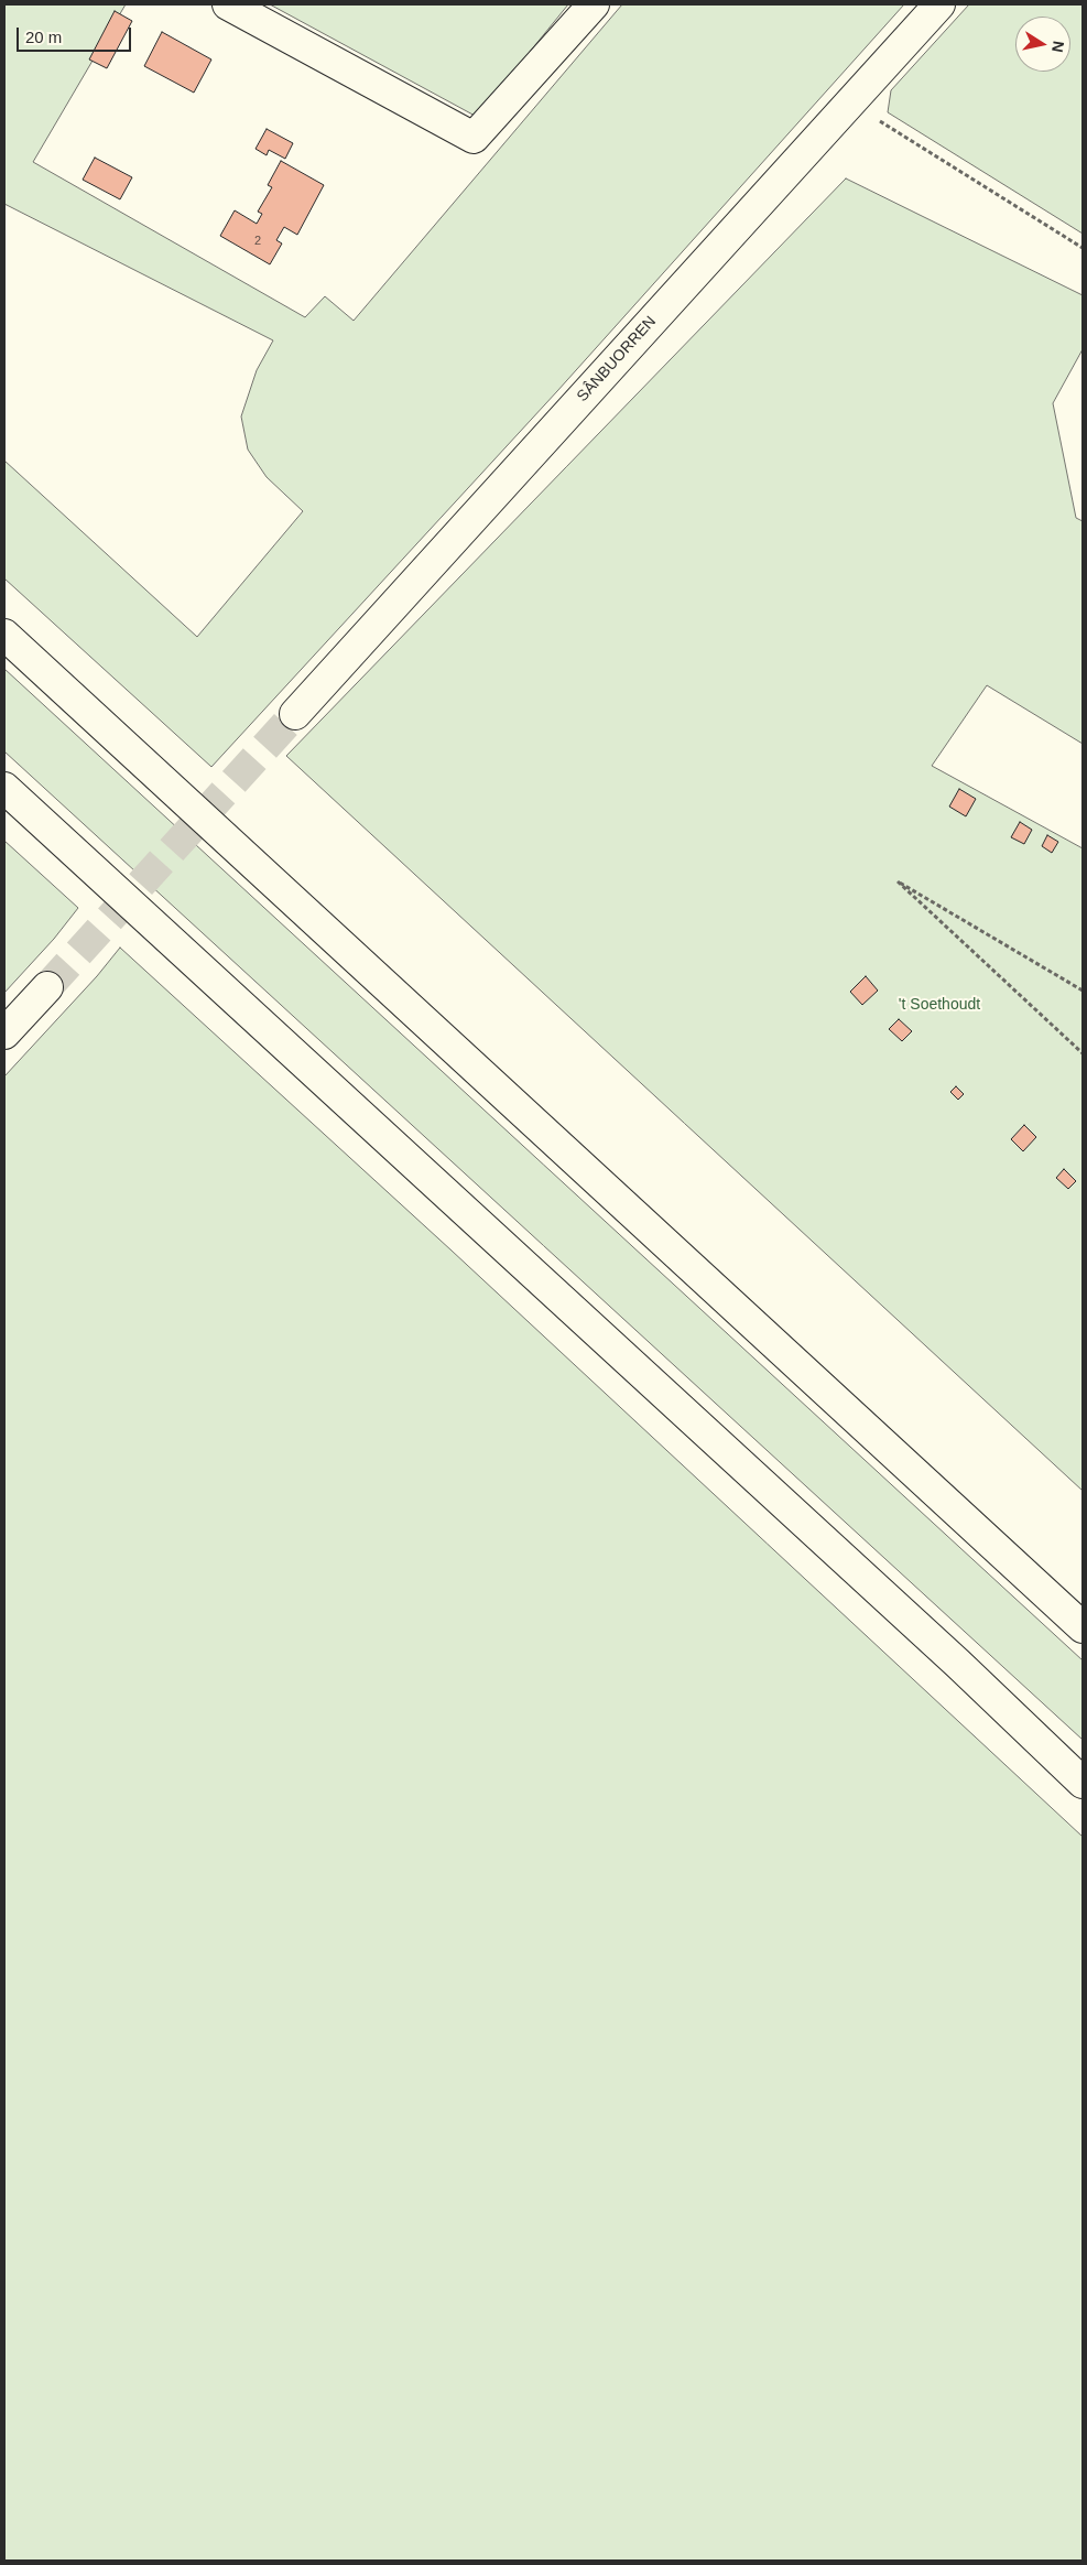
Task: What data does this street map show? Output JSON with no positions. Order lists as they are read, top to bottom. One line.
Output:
{"streets":{"main road":["SÂNBUORREN"]},"parks":["'t Soethoudt"],"house_numbers":["2"],"scale_bar":"20 m","north":"right"}
